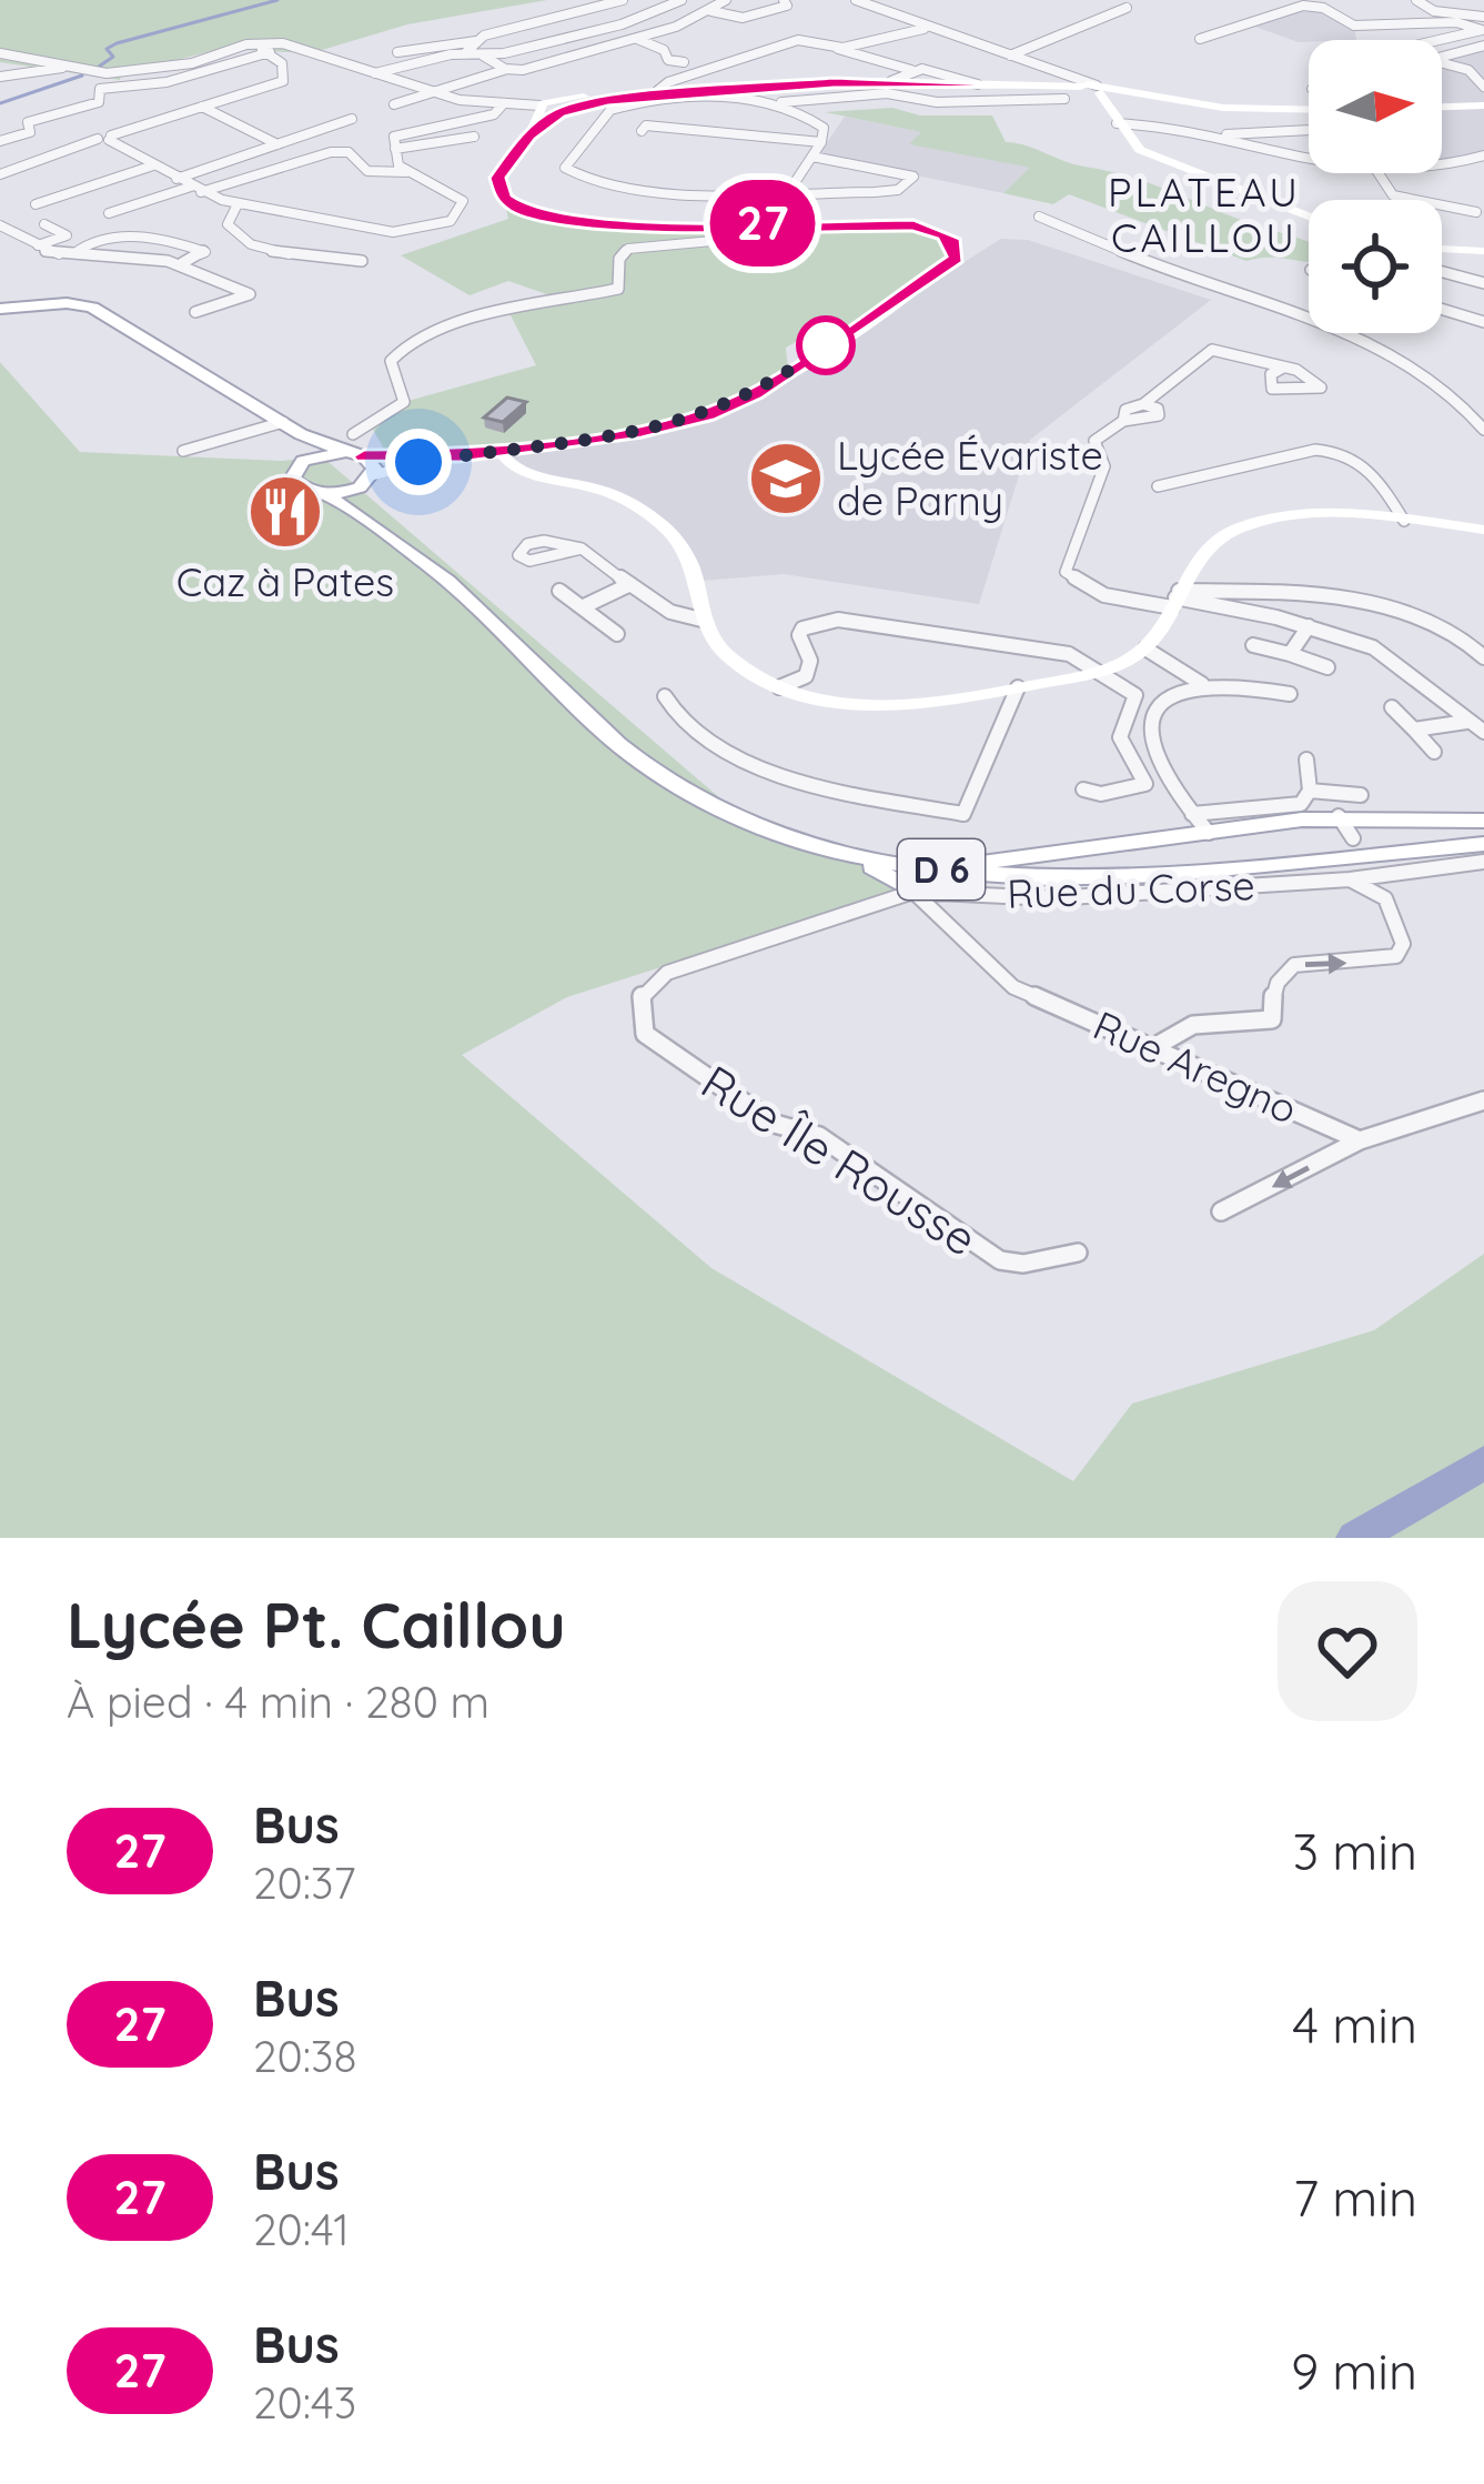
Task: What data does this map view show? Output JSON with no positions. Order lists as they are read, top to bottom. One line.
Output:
{"streets":{"main road":["D 6"],"street":["Rue du Corse","Rue Aregno","Rue Île Rousse"]},"crossings":[["Rue du Corse","Rue Aregno"],["Rue du Corse","Rue Île Rousse"]],"districts":["PLATEAU CAILLOU"],"places":{"school or university":["Lycée Évariste de Parny"],"restaurant":["Caz à Pates"]},"lines":["bus line 27"],"north":"right","page":{"on_map":"27","heading":["Lycée Pt. Caillou","À pied · 4 min · 280 m"],"list":[{"mark":"27","name":"Bus","note":"20:37","value":"3 min"},{"mark":"27","name":"Bus","note":"20:38","value":"4 min"},{"mark":"27","name":"Bus","note":"20:41","value":"7 min"},{"mark":"27","name":"Bus","note":"20:43","value":"9 min"}]}}
